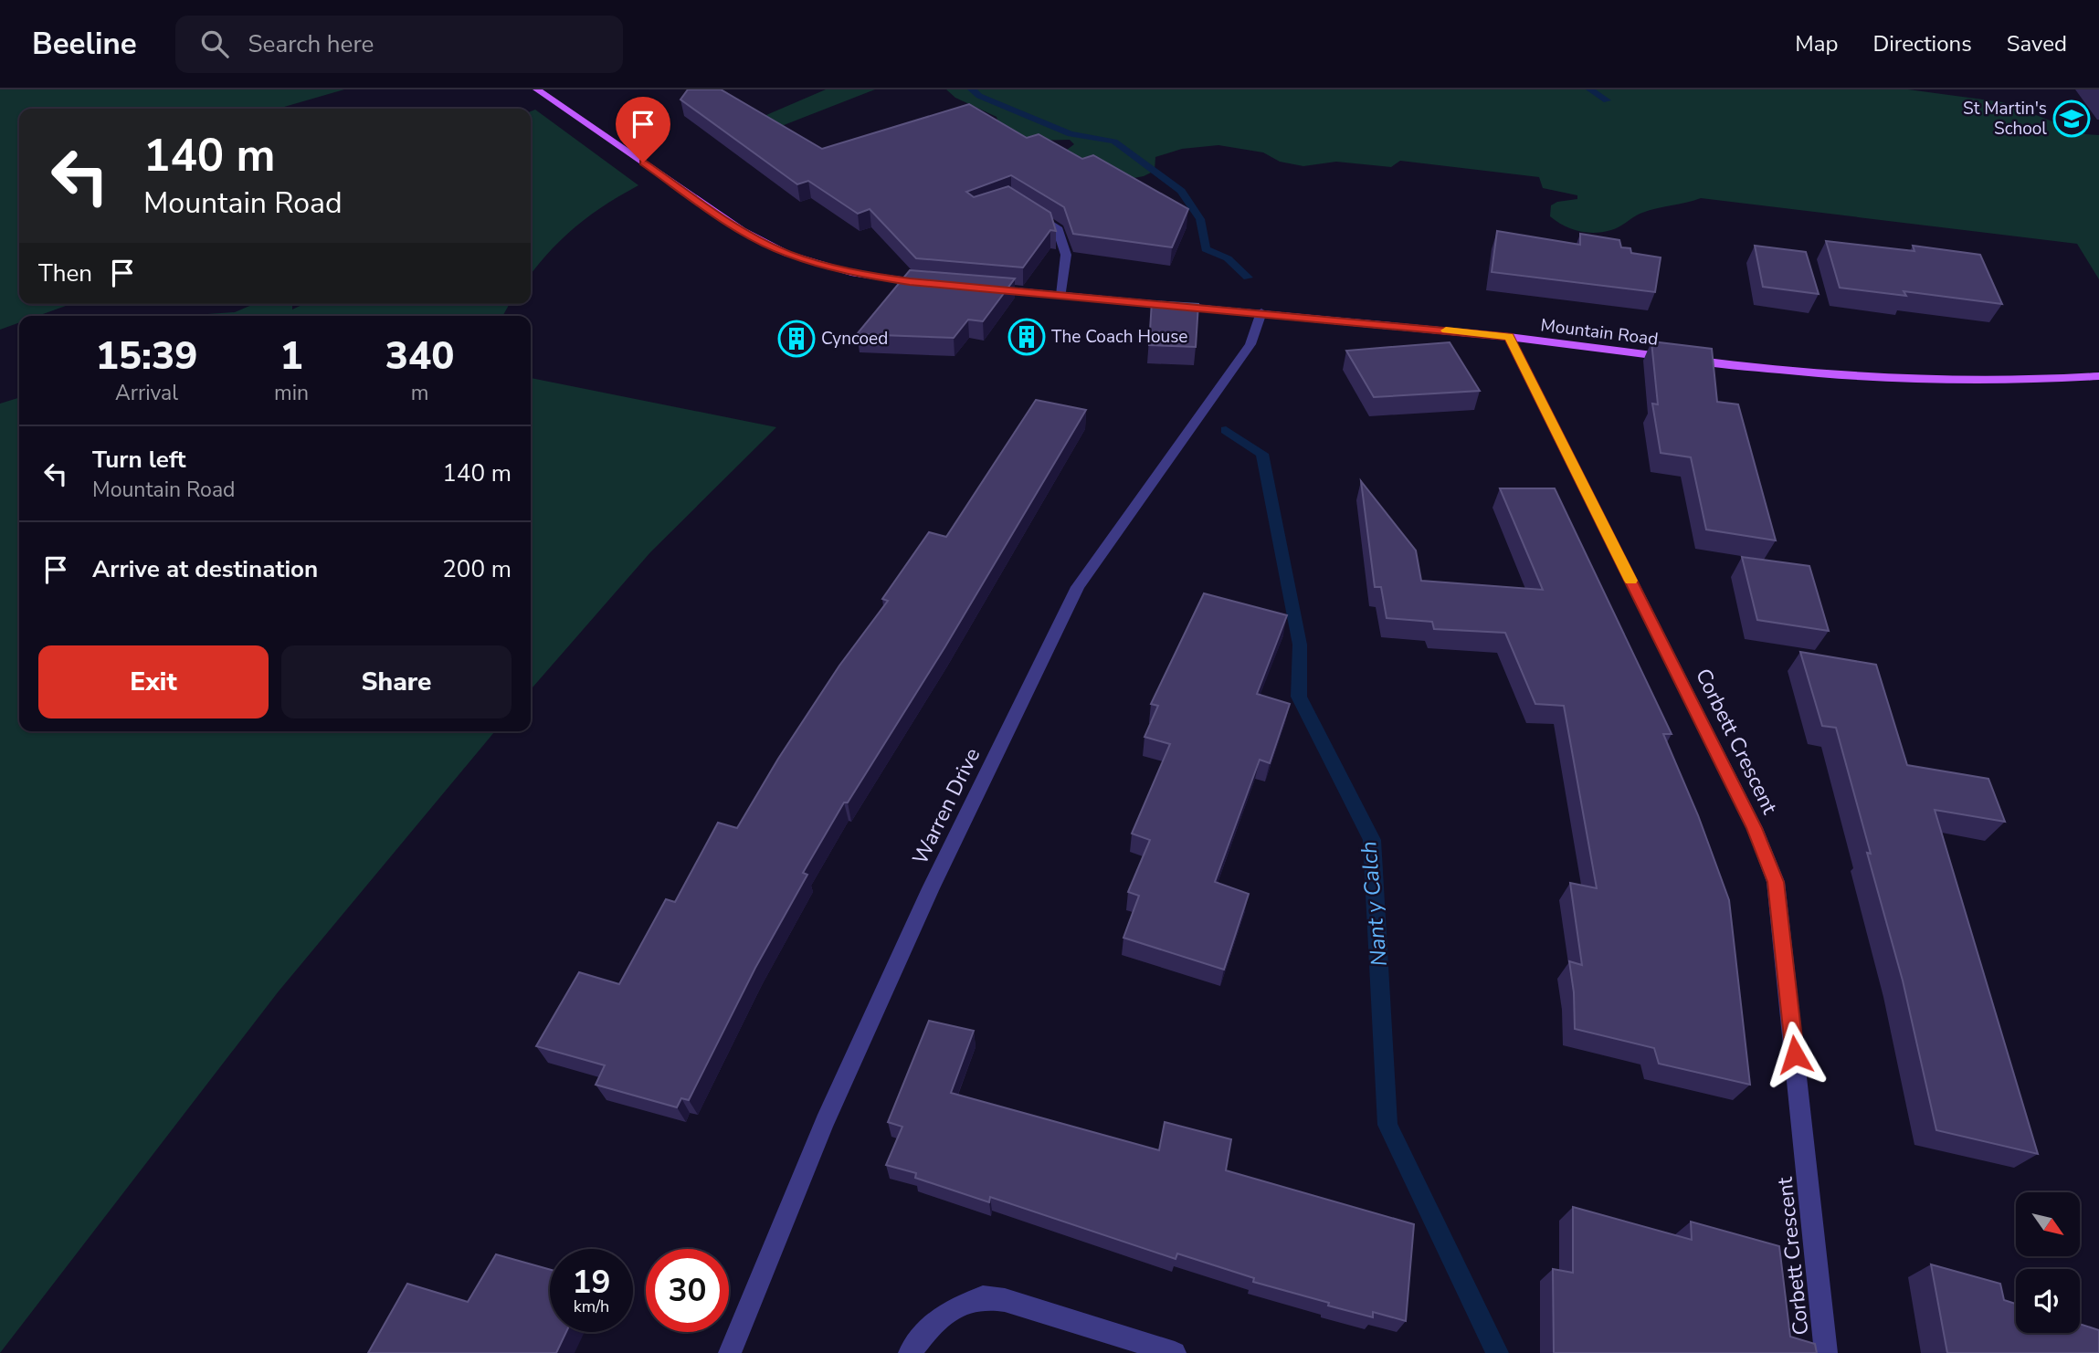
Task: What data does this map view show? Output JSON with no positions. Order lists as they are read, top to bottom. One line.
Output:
{"streets":{"main road":["Mountain Road"],"street":["Corbett Crescent","Warren Drive"]},"crossings":[["Mountain Road","Corbett Crescent"],["Mountain Road","Warren Drive"]],"water":["Nant y Calch"],"places":{"school or university":["St Martin's School"],"building":["The Coach House","Cyncoed"]},"north":"bottom right","page":{"header":"Beeline","search":"Search here","nav":["Map","Directions","Saved"],"turn":["140 m","Mountain Road"],"then":"Then","eta":["15:39","Arrival","1","min","340","m"],"list":[{"name":"Turn left","note":"Mountain Road","value":"140 m"},{"name":"Arrive at destination","value":"200 m"}],"buttons":["Exit","Share"],"speed":"19 km/h","limit":"30"}}
